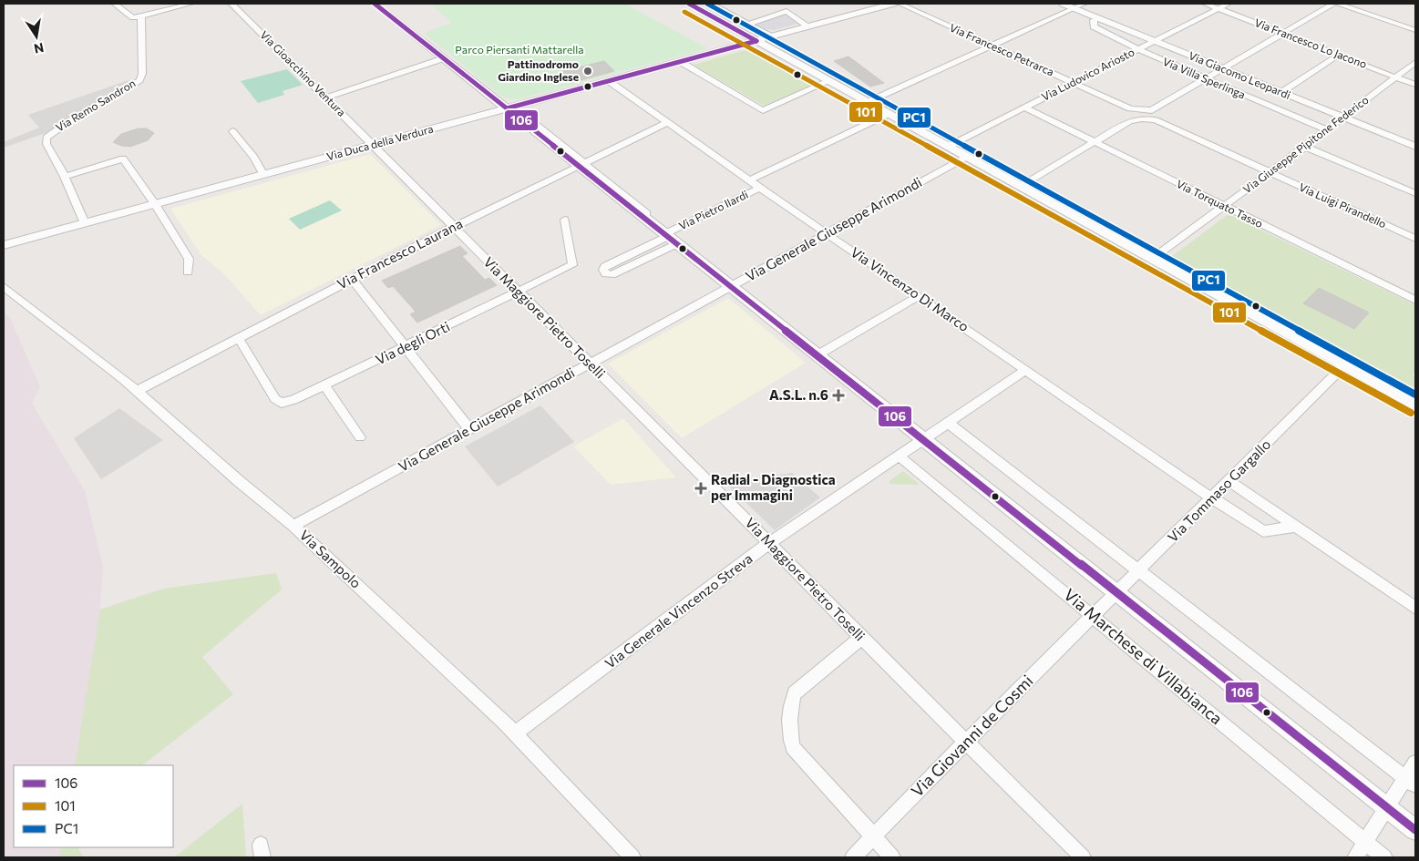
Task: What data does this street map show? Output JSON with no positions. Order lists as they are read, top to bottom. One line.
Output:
{"streets":{"street":["Via Francesco Lo Jacono","Via Francesco Petrarca","Via Gioacchino Ventura","Via Ludovico Ariosto","Via Giacomo Leopardi","Via Villa Sperlinga","Via Remo Sandron","Via Duca della Verdura","Via Giuseppe Pipitone Federico","Via Torquato Tasso","Via Luigi Pirandello","Via Pietro Ilardi","Via Generale Giuseppe Arimondi","Via Francesco Laurana","Via Vincenzo Di Marco","Via Maggiore Pietro Toselli","Via degli Orti","Via Tommaso Gargallo","Via Sampolo","Via Generale Vincenzo Streva","Via Marchese di Villabianca","Via Giovanni de Cosmi"]},"crossings":[["Via Francesco Lo Jacono","Via Ludovico Ariosto"],["Via Francesco Lo Jacono","Via Giuseppe Pipitone Federico"],["Via Francesco Petrarca","Via Ludovico Ariosto"],["Via Gioacchino Ventura","Via Duca della Verdura"],["Via Gioacchino Ventura","Via Maggiore Pietro Toselli"],["Via Ludovico Ariosto","Via Giacomo Leopardi"],["Via Ludovico Ariosto","Via Villa Sperlinga"],["Via Ludovico Ariosto","Via Torquato Tasso"],["Via Giacomo Leopardi","Via Villa Sperlinga"],["Via Giacomo Leopardi","Via Giuseppe Pipitone Federico"],["Via Villa Sperlinga","Via Giuseppe Pipitone Federico"],["Via Duca della Verdura","Via Vincenzo Di Marco"],["Via Duca della Verdura","Via Maggiore Pietro Toselli"],["Via Giuseppe Pipitone Federico","Via Torquato Tasso"],["Via Giuseppe Pipitone Federico","Via Luigi Pirandello"],["Via Pietro Ilardi","Via Vincenzo Di Marco"],["Via Generale Giuseppe Arimondi","Via Vincenzo Di Marco"],["Via Generale Giuseppe Arimondi","Via Maggiore Pietro Toselli"],["Via Generale Giuseppe Arimondi","Via Sampolo"],["Via Francesco Laurana","Via Vincenzo Di Marco"],["Via Francesco Laurana","Via Maggiore Pietro Toselli"],["Via Francesco Laurana","Via degli Orti"],["Via Francesco Laurana","Via Sampolo"],["Via Vincenzo Di Marco","Via Tommaso Gargallo"],["Via Vincenzo Di Marco","Via Generale Vincenzo Streva"],["Via Maggiore Pietro Toselli","Via degli Orti"],["Via Maggiore Pietro Toselli","Via Generale Vincenzo Streva"],["Via Maggiore Pietro Toselli","Via Giovanni de Cosmi"],["Via Tommaso Gargallo","Via Marchese di Villabianca"],["Via Tommaso Gargallo","Via Giovanni de Cosmi"],["Via Sampolo","Via Generale Vincenzo Streva"],["Via Generale Vincenzo Streva","Via Marchese di Villabianca"],["Via Marchese di Villabianca","Via Giovanni de Cosmi"]],"parks":["Parco Piersanti Mattarella"],"places":{"other":["Pattinodromo Giardino Inglese"],"health":["A.S.L. n.6","Radial - Diagnostica per Immagini"]},"lines":["transit line 106","transit line PC1","transit line 101"],"legend":["106","101","PC1"],"north":"bottom"}
